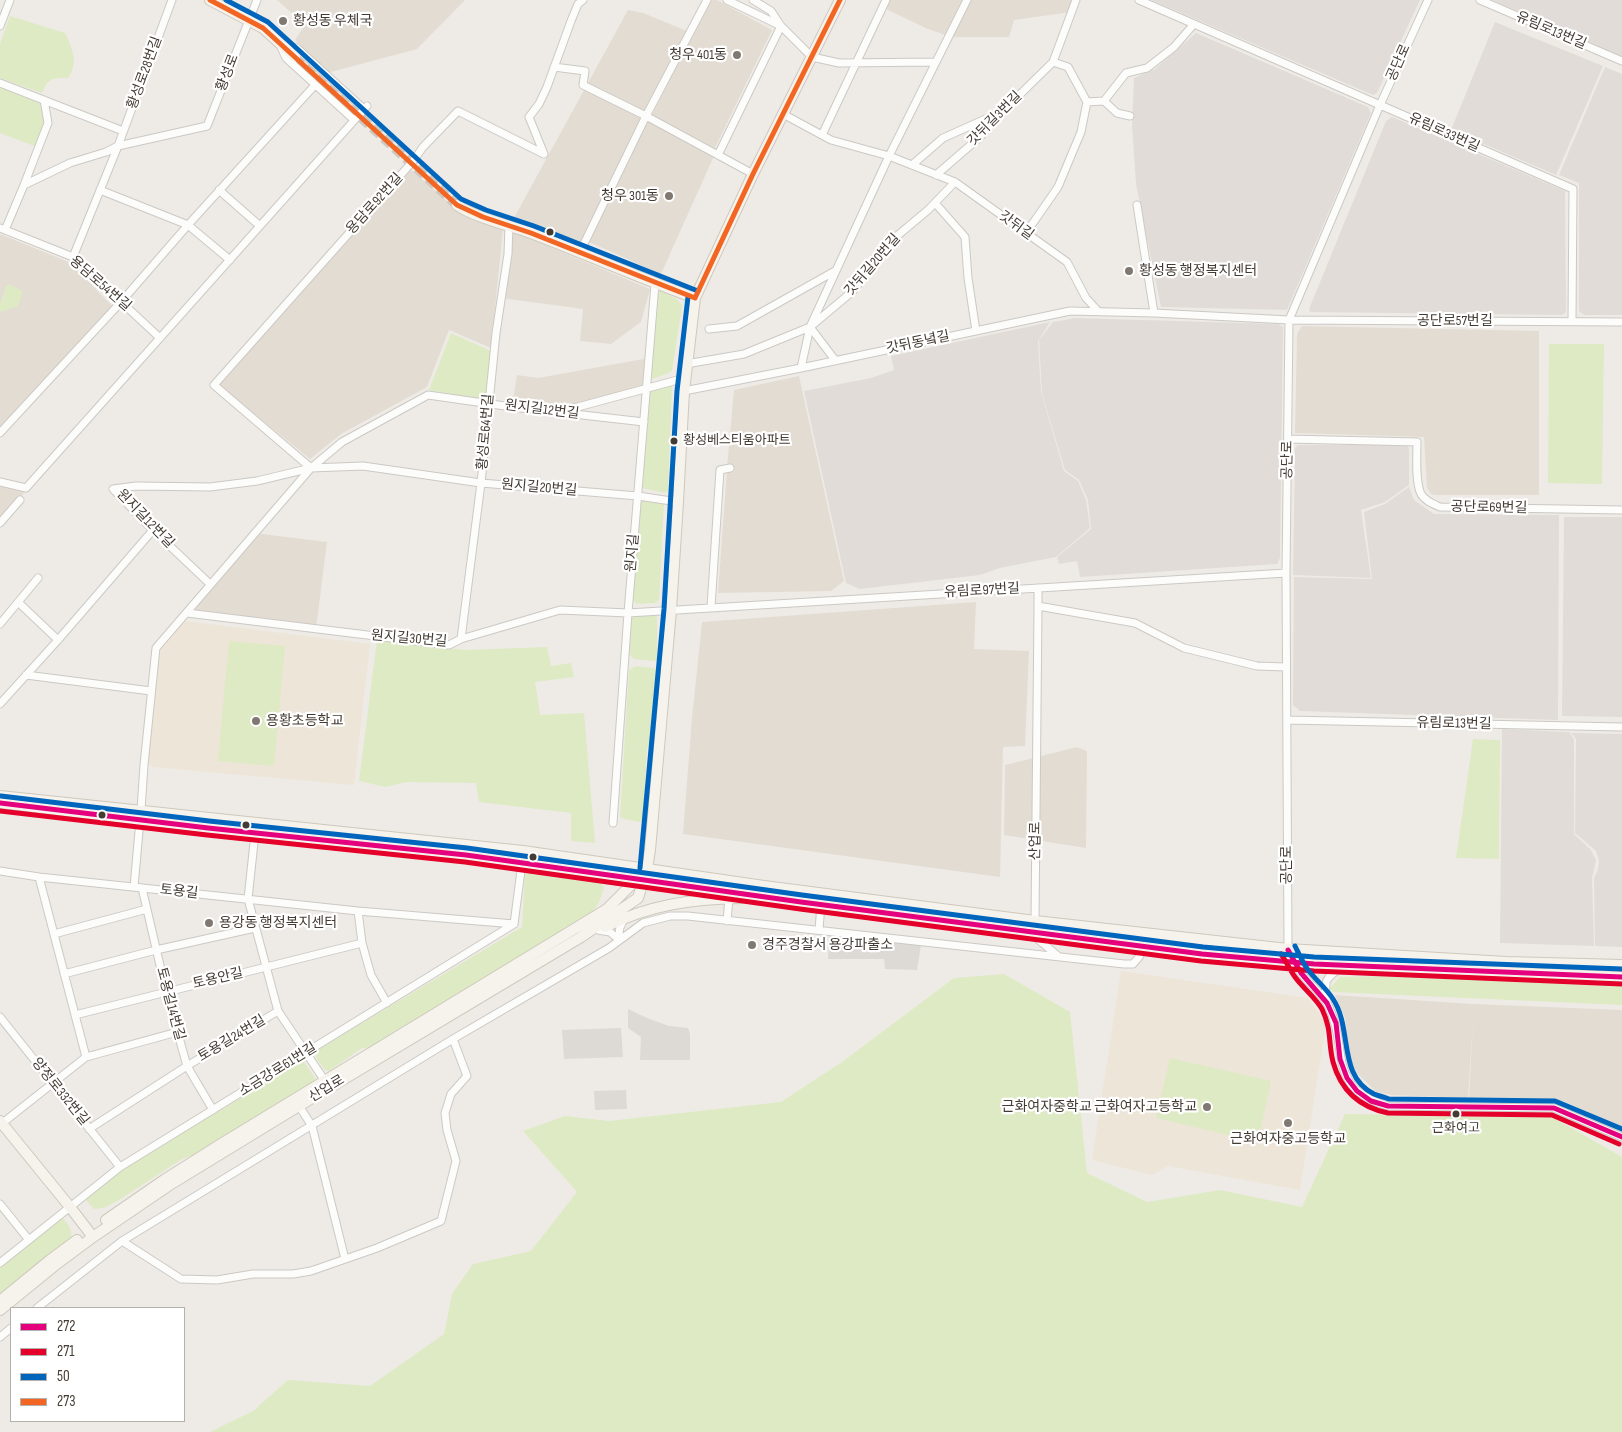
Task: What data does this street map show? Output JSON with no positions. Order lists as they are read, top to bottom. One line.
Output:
{"streets":{"street":["유림로13번길","공단로","황성로28번길","황성로","갓뒤길3번길","유림로33번길","용담로92번길","갓뒤길","갓뒤길20번길","용담로54번길","공단로57번길","갓뒤동녘길","원지길12번길","황성로64번길","원지길20번길","공단로69번길","원지길","유림로97번길","원지길30번길","산업로","토용길","토용안길","토용길14번길","토용길24번길","소금강로61번길","양정로332번길"]},"crossings":[["유림로13번길","공단로"],["공단로","유림로33번길"],["공단로","공단로57번길"],["공단로","갓뒤동녘길"],["공단로","공단로69번길"],["공단로","유림로97번길"],["황성로28번길","황성로"],["황성로28번길","용담로54번길"],["갓뒤길3번길","갓뒤길"],["유림로33번길","공단로57번길"],["용담로92번길","원지길12번길"],["용담로92번길","원지길20번길"],["갓뒤길","갓뒤길20번길"],["갓뒤길","갓뒤동녘길"],["공단로57번길","갓뒤동녘길"],["원지길12번길","황성로64번길"],["원지길12번길","원지길20번길"],["원지길12번길","원지길"],["원지길12번길","원지길30번길"],["원지길12번길","토용길"],["원지길12번길","토용길14번길"],["황성로64번길","원지길20번길"],["황성로64번길","원지길30번길"],["원지길20번길","원지길"],["원지길","원지길30번길"],["유림로97번길","원지길30번길"],["유림로97번길","산업로"],["토용길","토용길14번길"],["토용길","토용길24번길"],["토용길","소금강로61번길"],["토용안길","토용길14번길"],["토용안길","토용길24번길"],["토용길14번길","토용길24번길"],["토용길14번길","소금강로61번길"],["토용길24번길","양정로332번길"],["소금강로61번길","양정로332번길"]],"places":["황성동 우체국","청우 401동","청우 301동","황성동 행정복지센터","황성베스티움아파트","용황초등학교","용강동 행정복지센터","경주경찰서 용강파출소","근화여자중학교 근화여자고등학교","근화여고","근화여자중고등학교"],"lines":["transit line 50","transit line 273","transit line 272","transit line 271"],"legend":["272","271","50","273"]}
